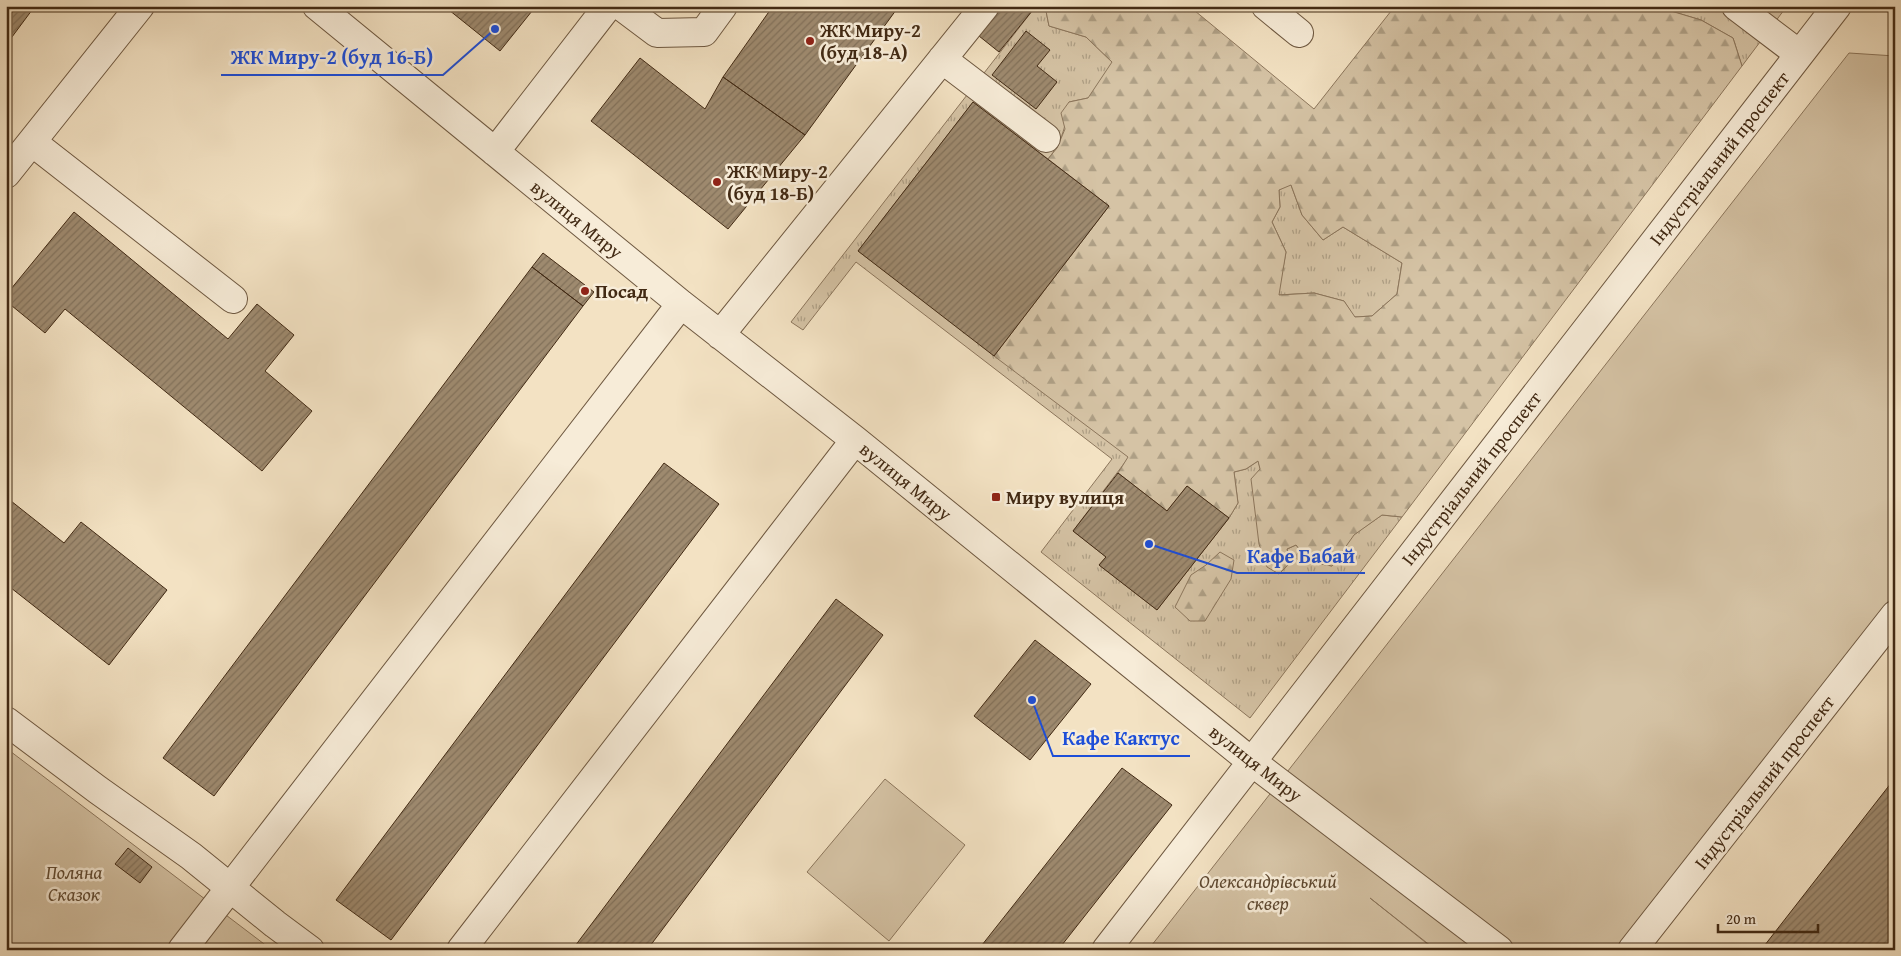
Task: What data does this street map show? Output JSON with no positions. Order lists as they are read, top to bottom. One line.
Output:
{"streets":{"street":["Індустріальний проспект","вулиця Миру"]},"crossings":[["Індустріальний проспект","вулиця Миру"]],"parks":["Поляна Сказок","Олександрівський сквер"],"places":{"other":["ЖК Миру-2 (буд 16-Б)","ЖК Миру-2 (буд 18-А)","ЖК Миру-2 (буд 18-Б)","Посад","Кафе Бабай","Кафе Кактус"],"transit":["Миру вулиця"]},"scale_bar":"20 m"}
